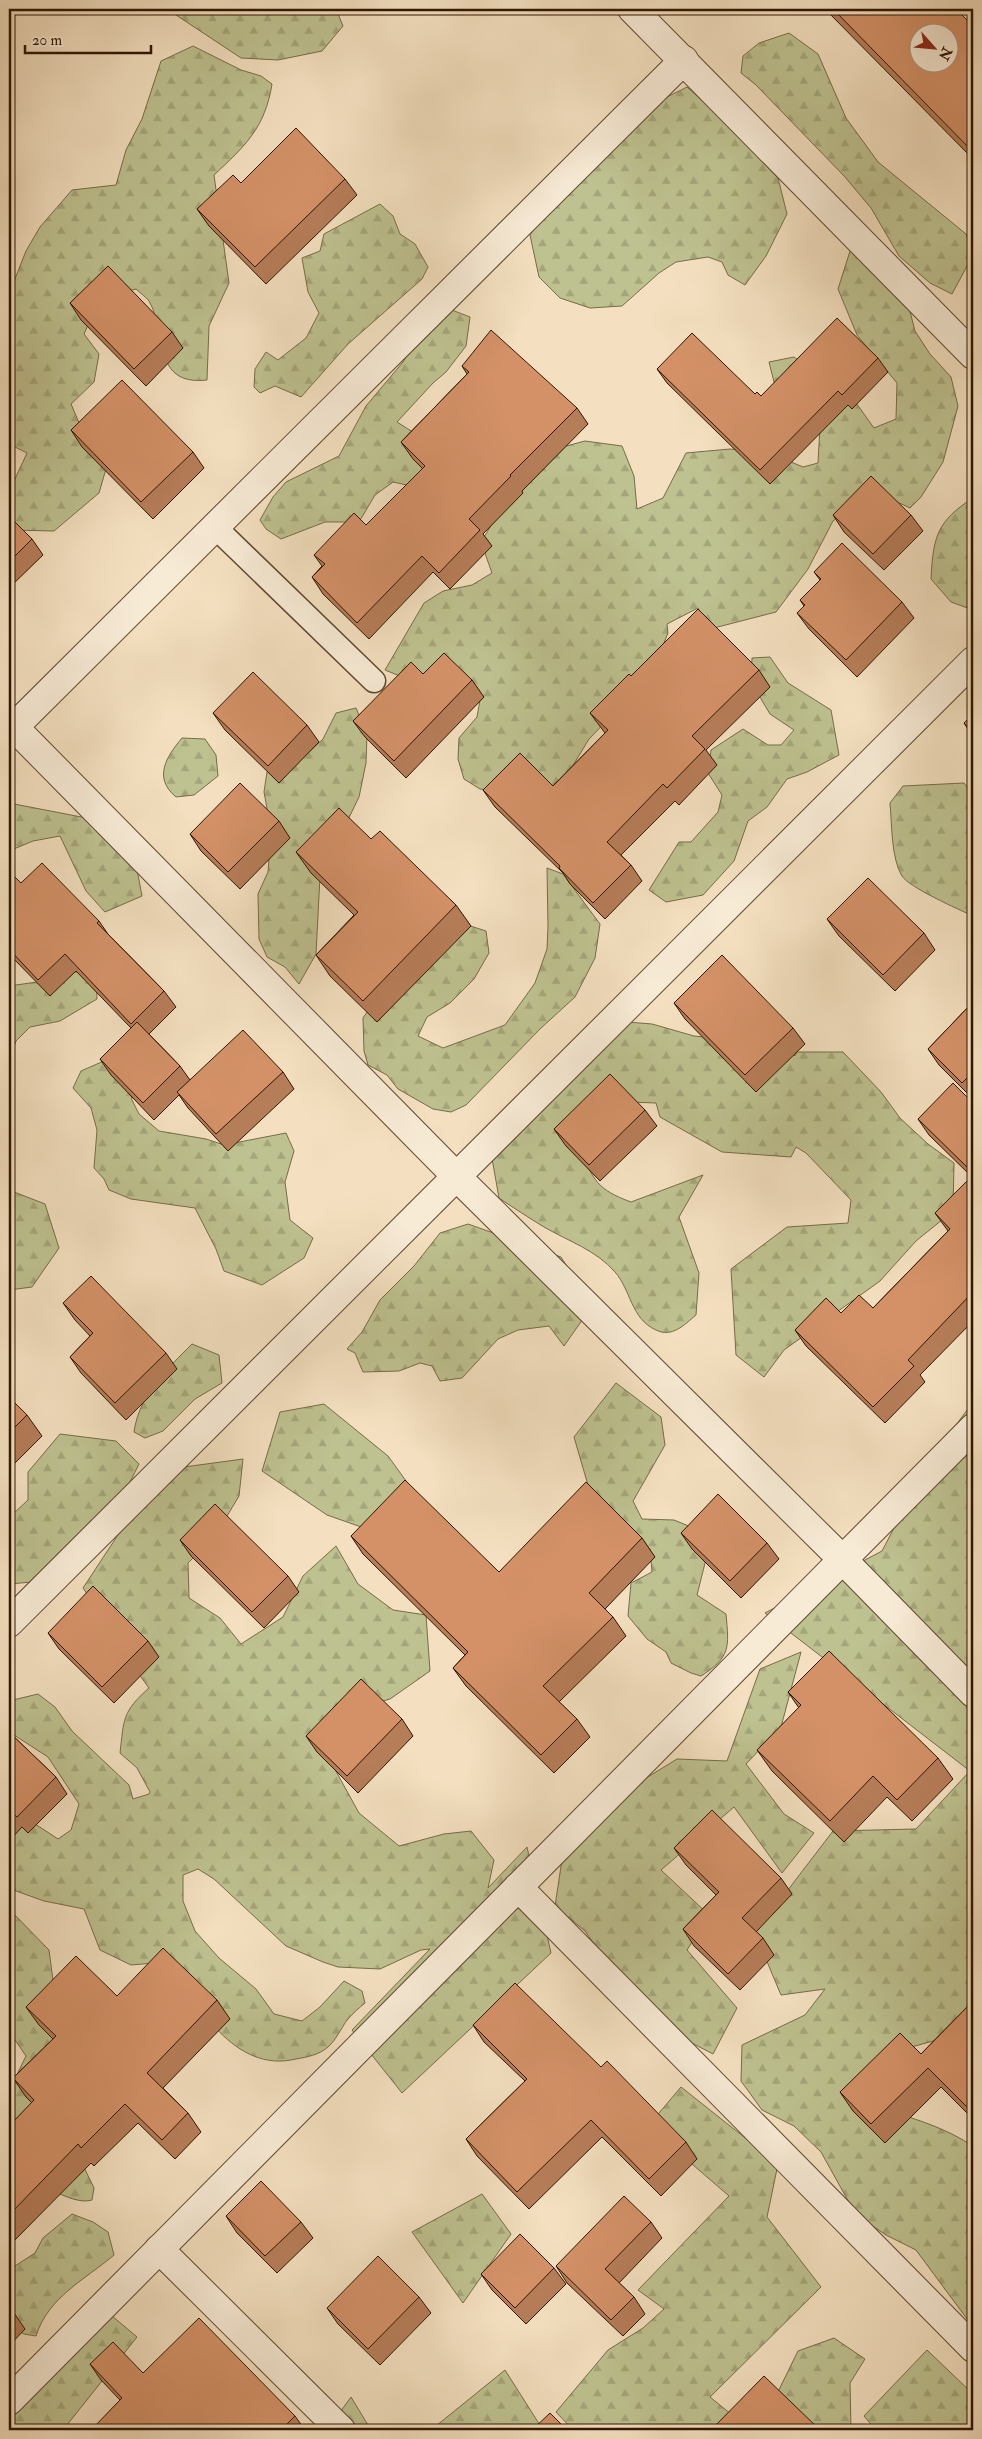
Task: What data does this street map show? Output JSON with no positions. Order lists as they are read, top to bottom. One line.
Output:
{"scale_bar":"20 m","north":"bottom right"}
